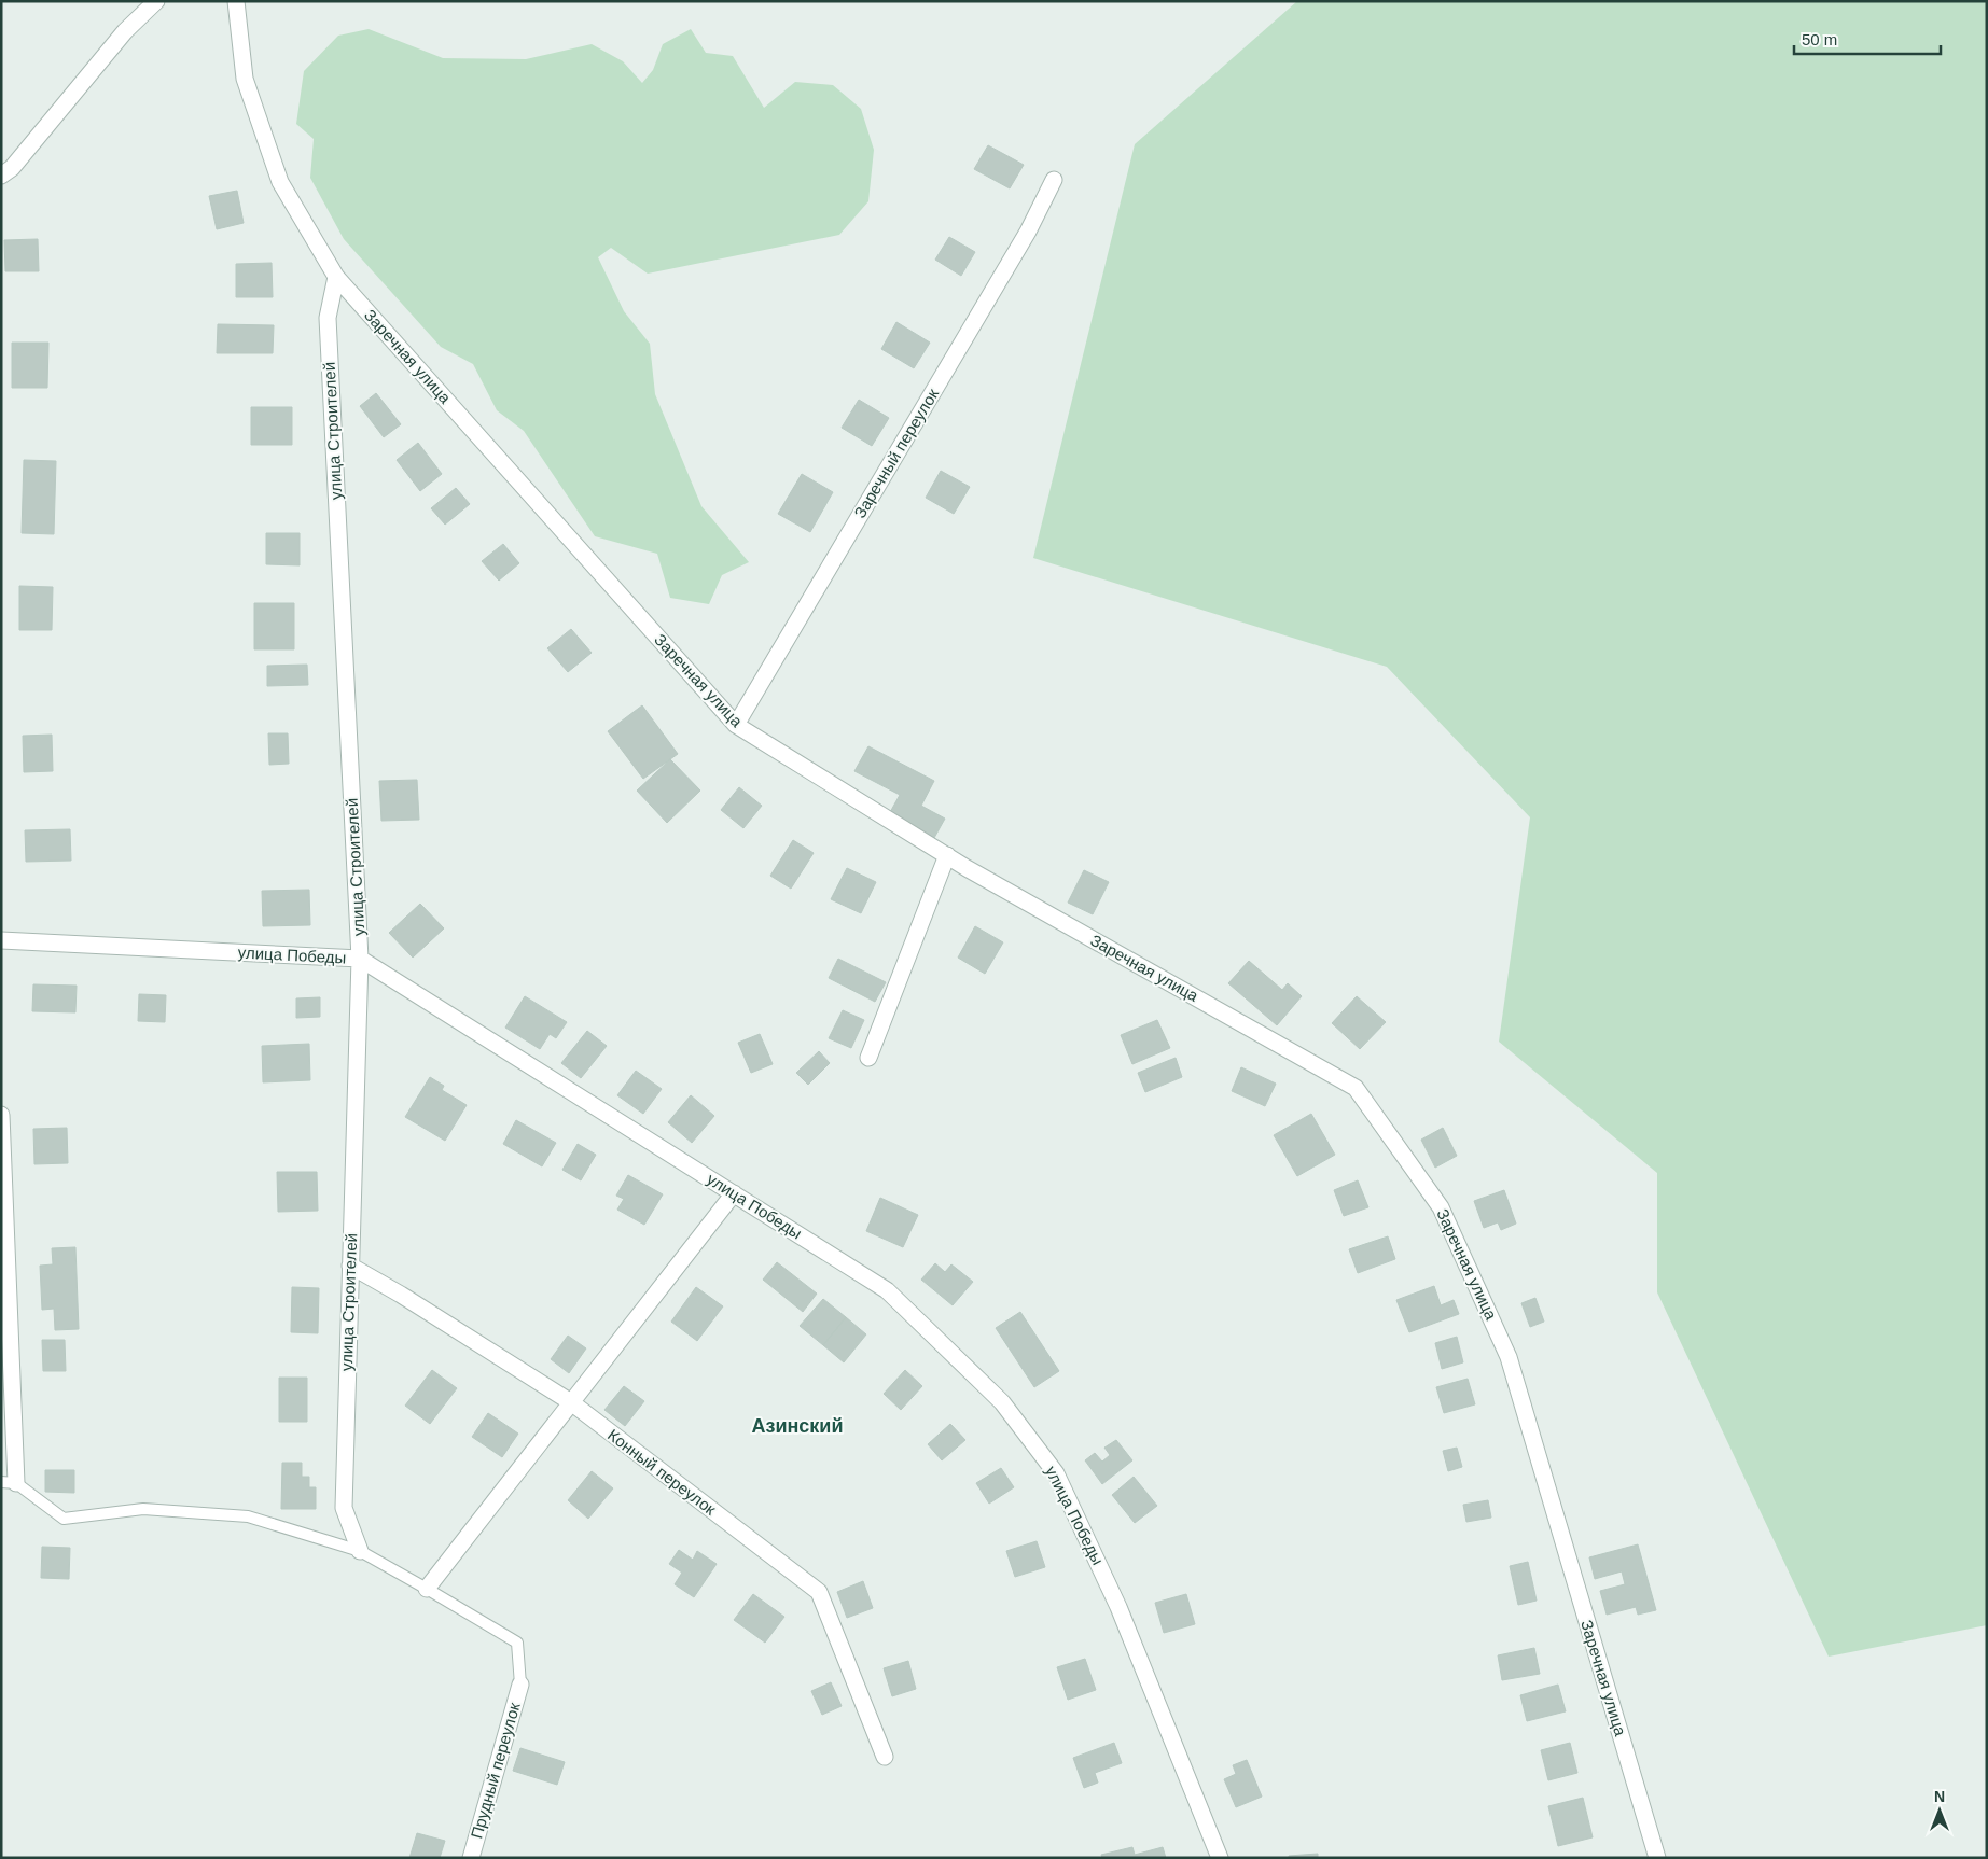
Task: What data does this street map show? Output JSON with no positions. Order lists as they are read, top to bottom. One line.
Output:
{"streets":{"street":["Заречная улица","улица Строителей","Заречный переулок","улица Победы","Конный переулок","Прудный переулок"]},"crossings":[["Заречная улица","улица Строителей"],["Заречная улица","Заречный переулок"],["улица Строителей","улица Победы"],["улица Строителей","Конный переулок"]],"districts":["Азинский"],"scale_bar":"50 m","north":"top"}
